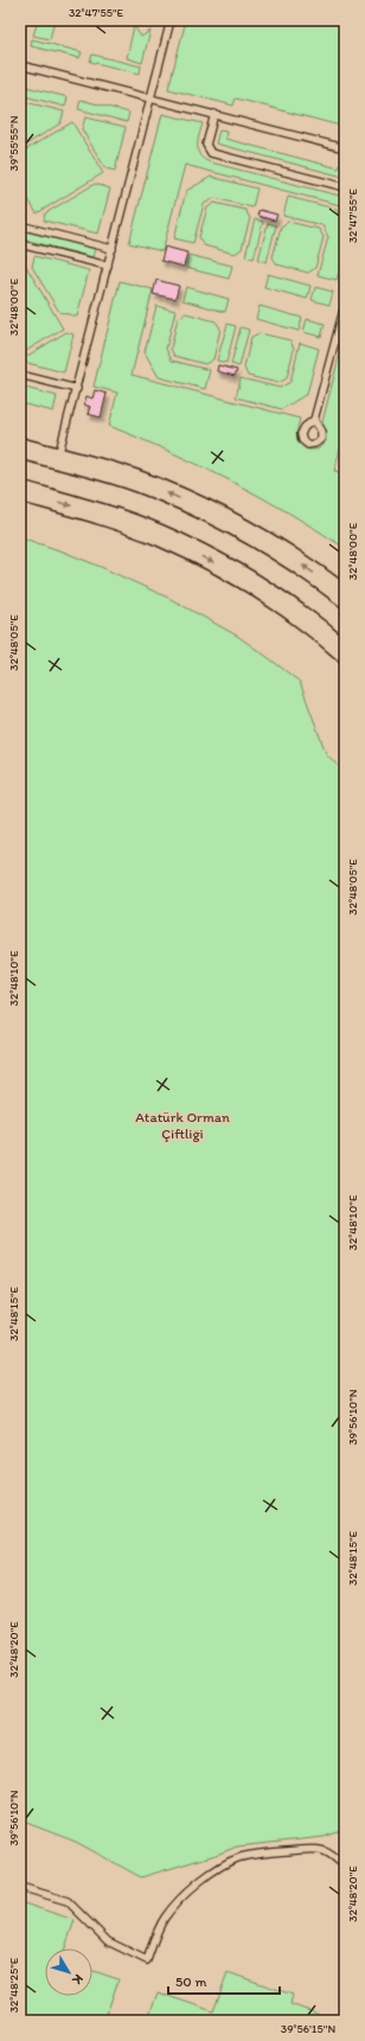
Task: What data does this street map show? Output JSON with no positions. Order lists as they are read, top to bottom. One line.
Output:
{"parks":["Atatürk Orman Çiftliği"],"scale_bar":"50 m","north":"bottom right","coordinates":["32°47'55\"E","39°55'55\"N","32°48'00\"E","32°48'05\"E","32°48'10\"E","32°48'15\"E","39°56'10\"N","32°48'20\"E","32°48'25\"E","39°56'15\"N"]}
